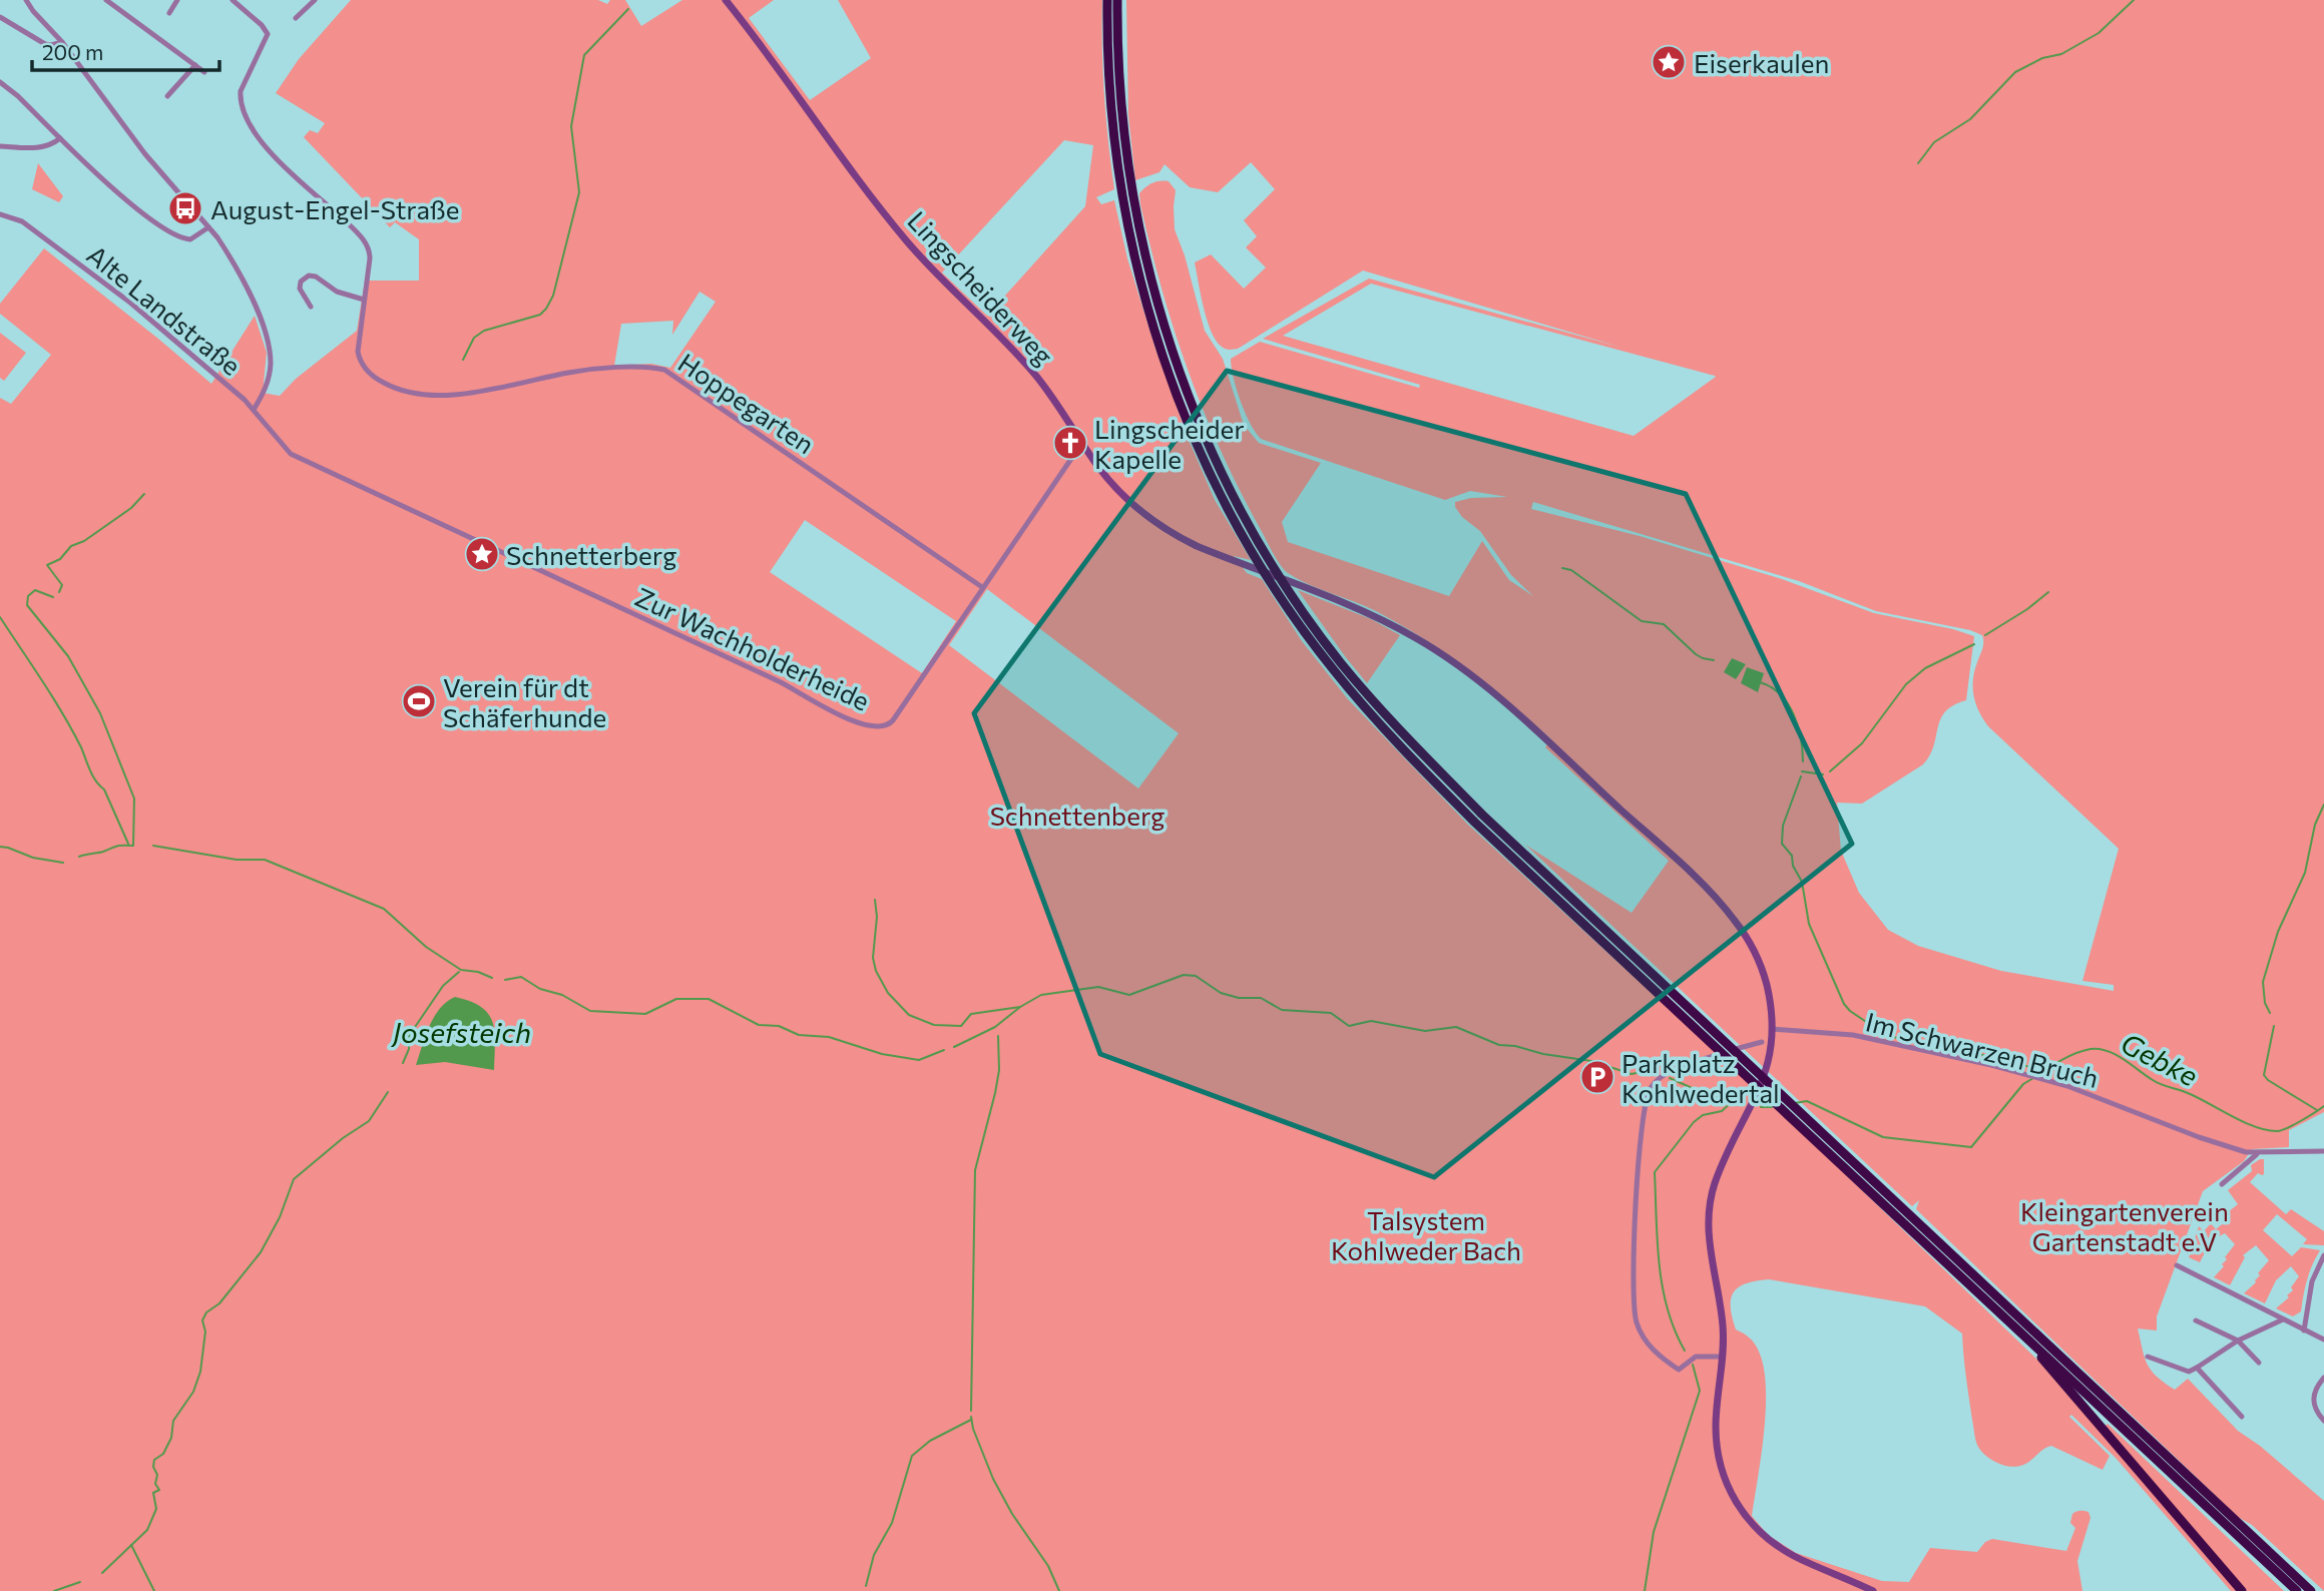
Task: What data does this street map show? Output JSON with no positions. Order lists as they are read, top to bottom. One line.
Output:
{"streets":{"street":["Lingscheiderweg","Alte Landstraße","Hoppegarten","Zur Wachholderheide","Im Schwarzen Bruch"]},"crossings":[["Lingscheiderweg","Zur Wachholderheide"],["Lingscheiderweg","Im Schwarzen Bruch"],["Alte Landstraße","Zur Wachholderheide"],["Hoppegarten","Zur Wachholderheide"]],"water":["Josefsteich","Gebke"],"parks":["Schnettenberg","Kleingartenverein Gartenstadt e.V","Talsystem Kohlweder Bach"],"places":{"place":["Eiserkaulen","Schnetterberg"],"bus stop":["August-Engel-Straße"],"church":["Lingscheider Kapelle"],"sports":["Verein für dt Schäferhunde"],"parking":["Parkplatz Kohlwedertal"]},"scale_bar":"200 m"}
